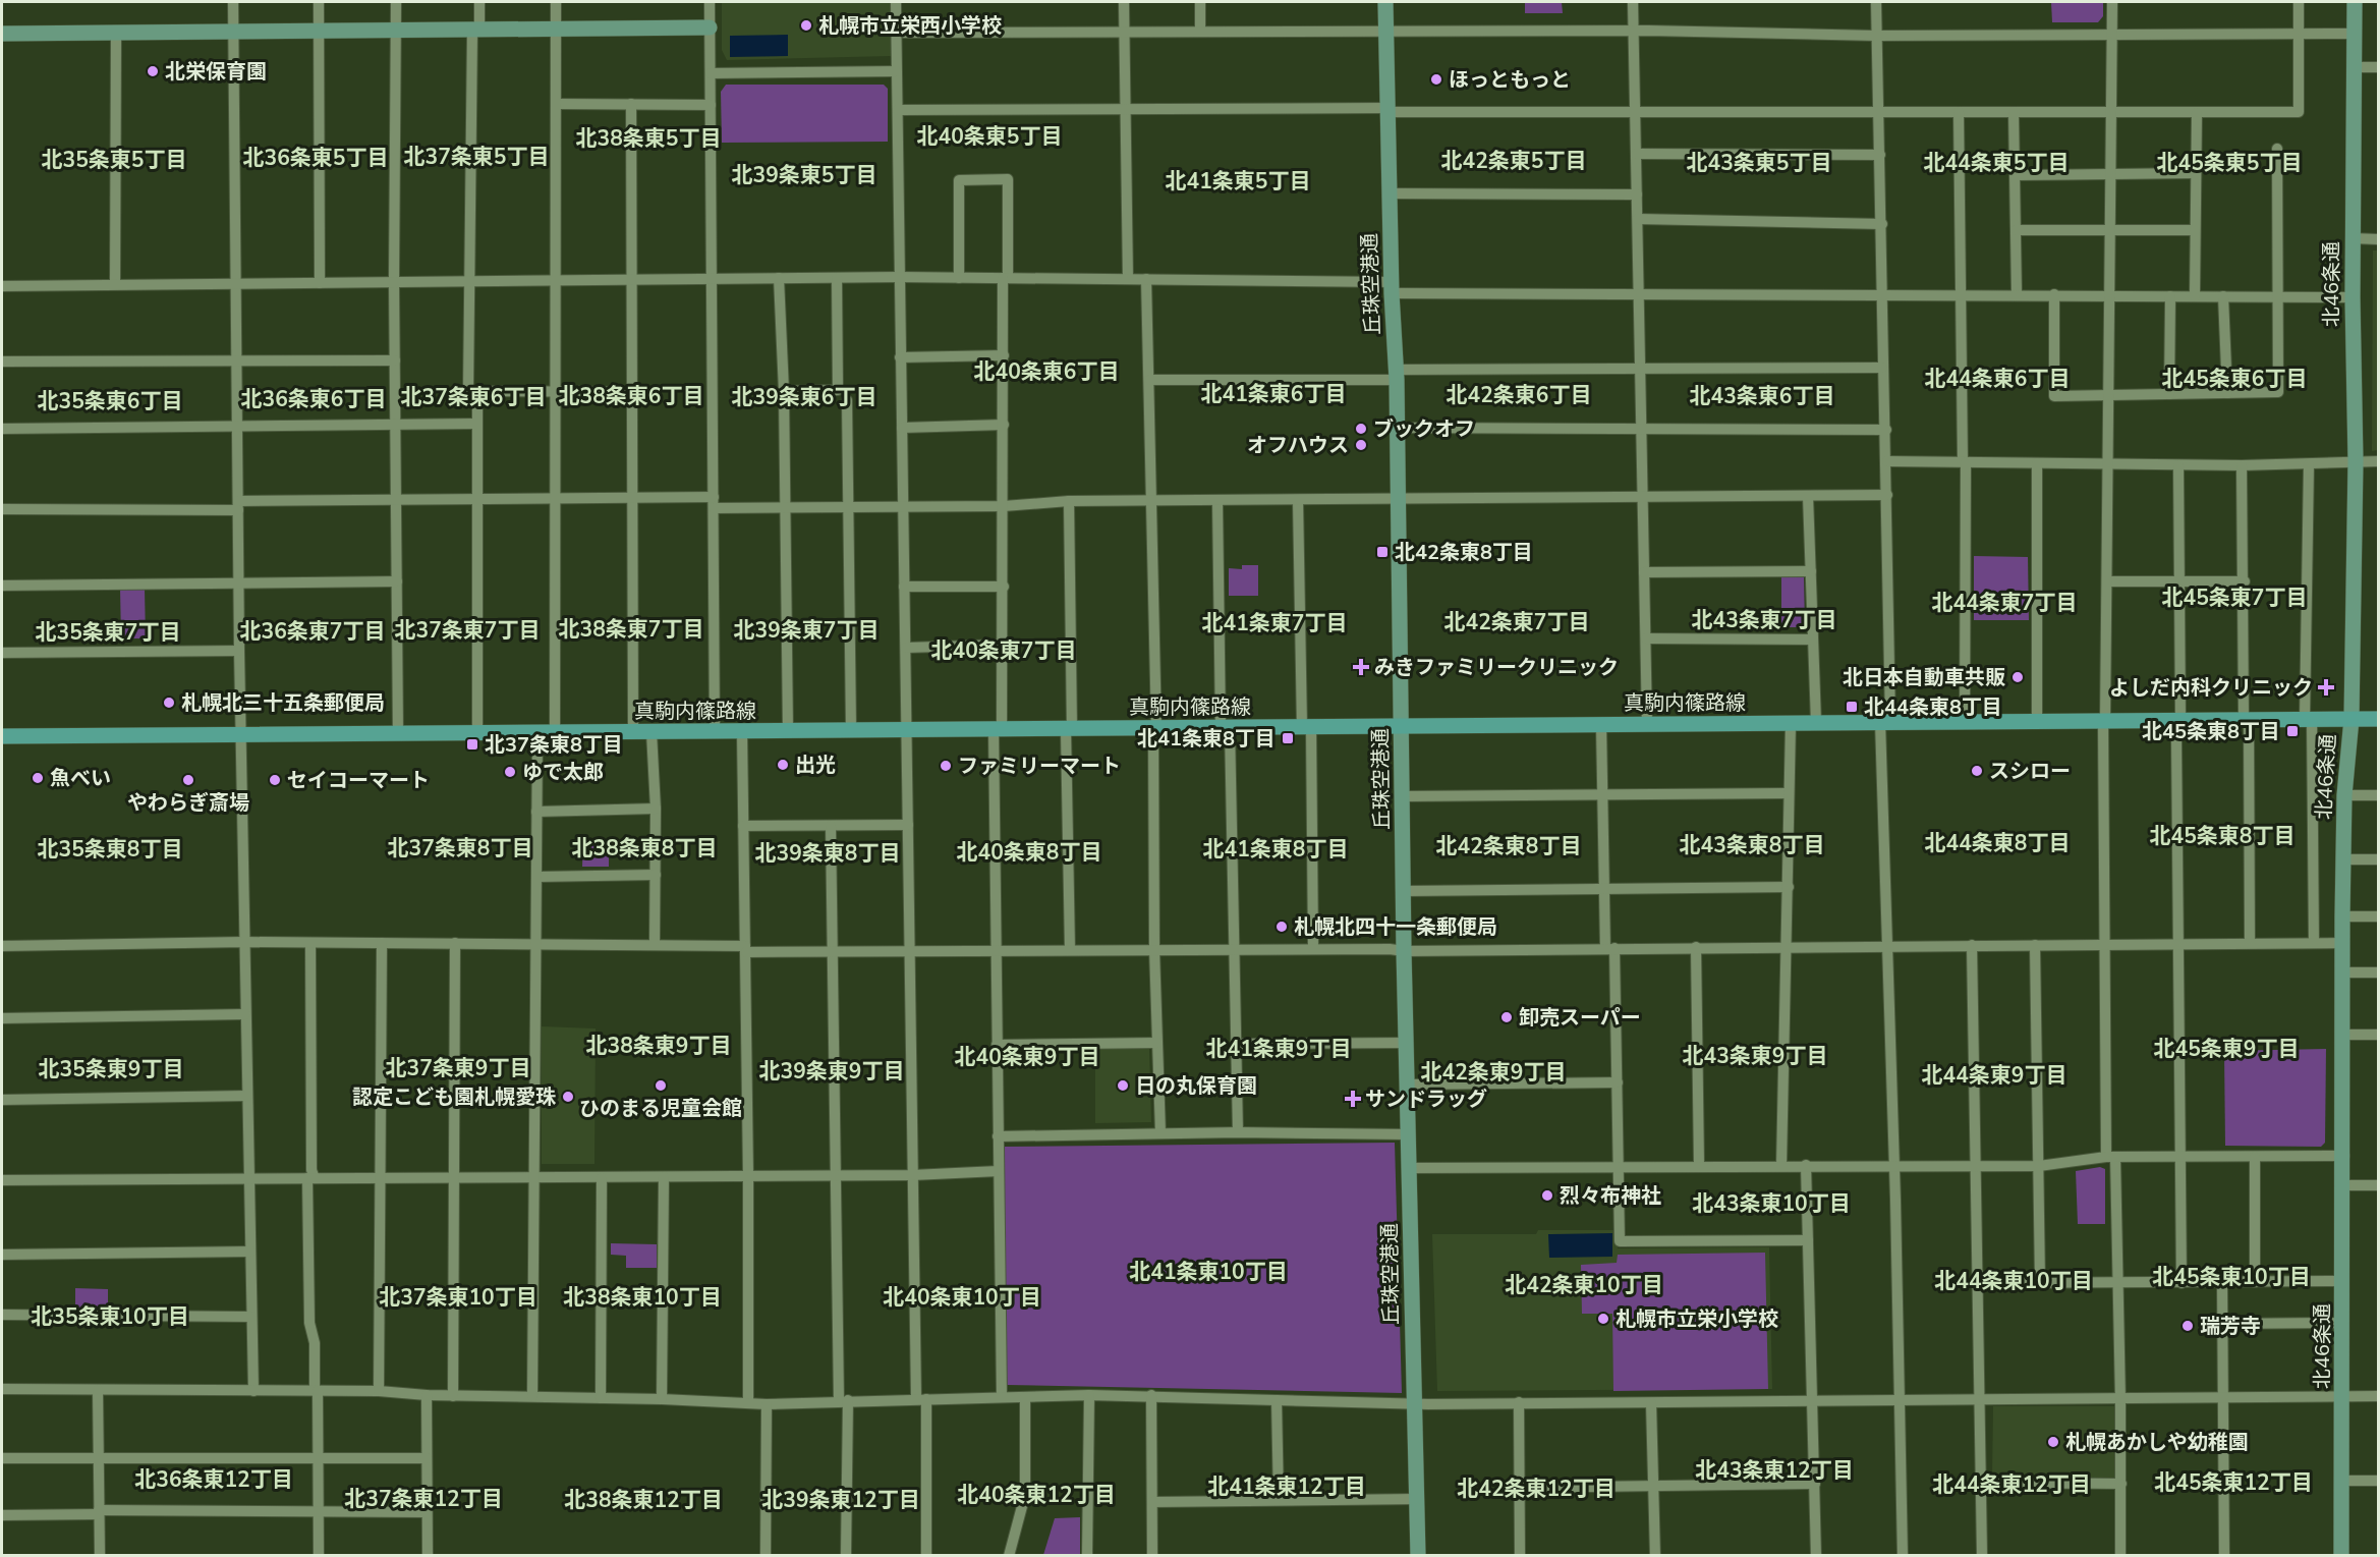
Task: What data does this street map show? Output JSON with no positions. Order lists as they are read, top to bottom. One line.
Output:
{"streets":{"main road":["真駒内篠路線"],"street":["丘珠空港通","北46条通"]},"crossings":[["丘珠空港通","真駒内篠路線"],["北46条通","真駒内篠路線"]],"districts":["北40条東5丁目","北38条東5丁目","北37条東5丁目","北36条東5丁目","北35条東5丁目","北42条東5丁目","北43条東5丁目","北44条東5丁目","北45条東5丁目","北39条東5丁目","北41条東5丁目","北40条東6丁目","北44条東6丁目","北45条東6丁目","北41条東6丁目","北42条東6丁目","北38条東6丁目","北43条東6丁目","北37条東6丁目","北39条東6丁目","北36条東6丁目","北35条東6丁目","北45条東7丁目","北44条東7丁目","北43条東7丁目","北42条東7丁目","北41条東7丁目","北38条東7丁目","北37条東7丁目","北39条東7丁目","北36条東7丁目","北35条東7丁目","北40条東7丁目","北45条東8丁目","北44条東8丁目","北43条東8丁目","北42条東8丁目","北37条東8丁目","北38条東8丁目","北35条東8丁目","北41条東8丁目","北40条東8丁目","北39条東8丁目","北38条東9丁目","北41条東9丁目","北45条東9丁目","北43条東9丁目","北40条東9丁目","北37条東9丁目","北35条東9丁目","北39条東9丁目","北42条東9丁目","北44条東9丁目","北43条東10丁目","北41条東10丁目","北45条東10丁目","北44条東10丁目","北42条東10丁目","北37条東10丁目","北38条東10丁目","北40条東10丁目","北35条東10丁目","北43条東12丁目","北36条東12丁目","北45条東12丁目","北44条東12丁目","北41条東12丁目","北42条東12丁目","北40条東12丁目","北37条東12丁目","北38条東12丁目","北39条東12丁目"],"places":{"other":["札幌市立栄西小学校","北栄保育園","ほっともっと","ブックオフ","オフハウス","北日本自動車共販","札幌北三十五条郵便局","出光","ファミリーマート","スシロー","ゆで太郎","魚べい","やわらぎ斎場","セイコーマート","札幌北四十一条郵便局","卸売スーパー","ひのまる児童会館","日の丸保育園","認定こども園札幌愛珠","烈々布神社","札幌市立栄小学校","瑞芳寺","札幌あかしや幼稚園"],"transit":["北42条東8丁目","北44条東8丁目","北45条東8丁目","北41条東8丁目","北37条東8丁目"],"health":["みきファミリークリニック","よしだ内科クリニック","サンドラッグ"]}}
